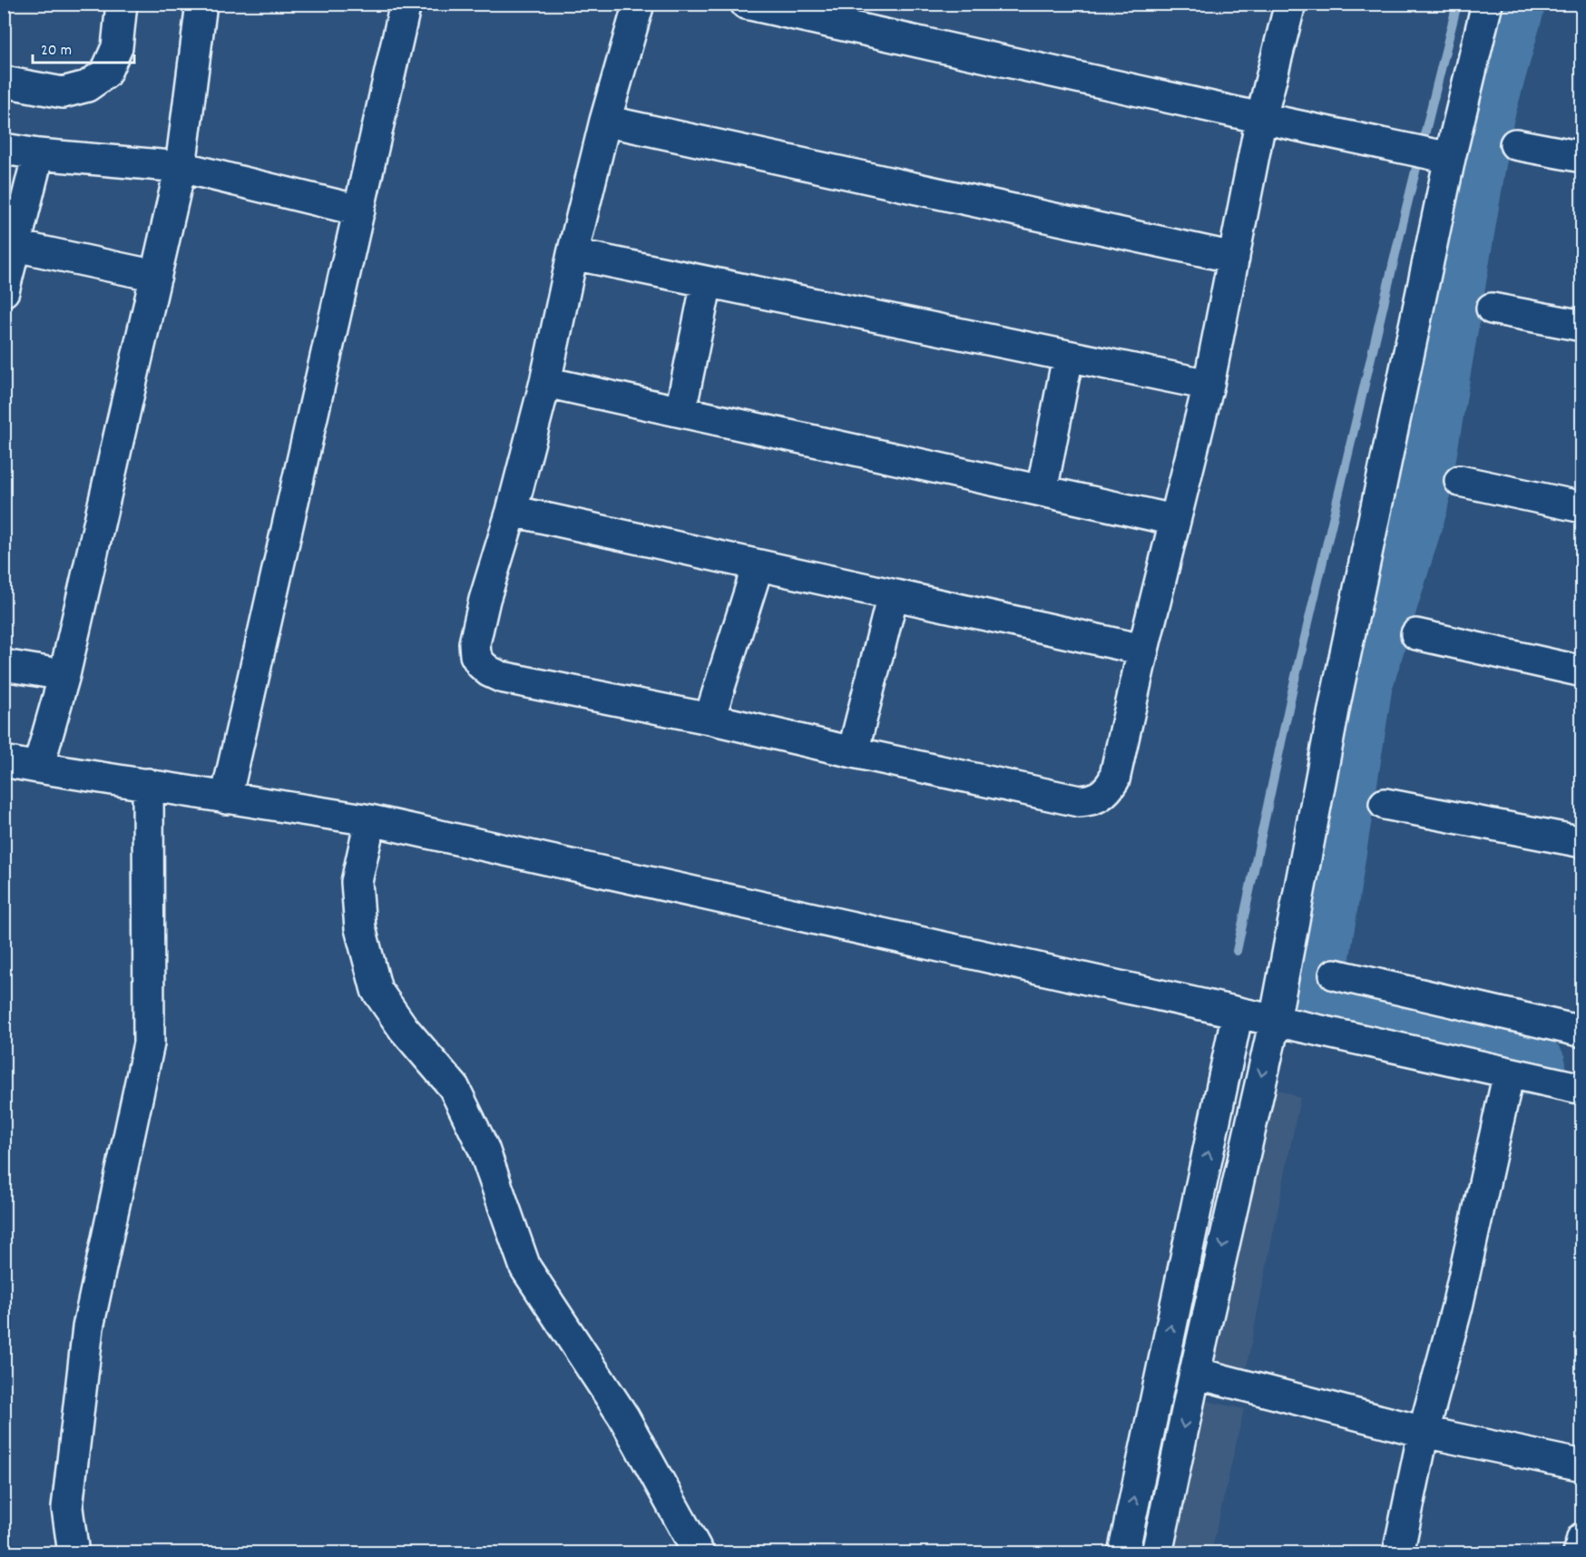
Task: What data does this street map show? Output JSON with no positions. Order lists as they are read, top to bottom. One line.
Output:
{"scale_bar":"20 m"}
